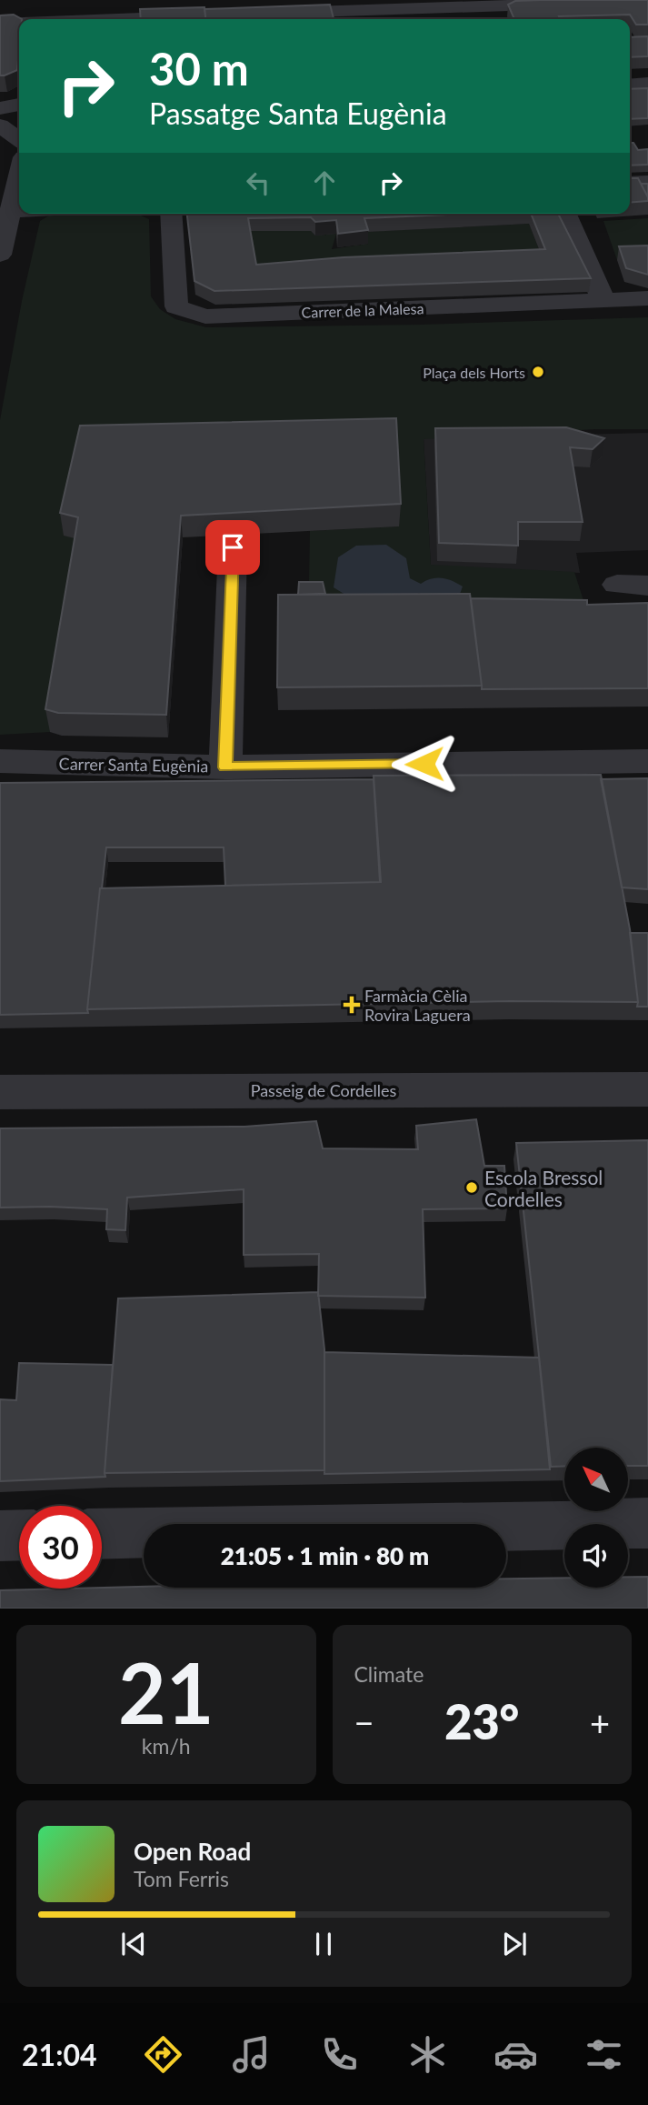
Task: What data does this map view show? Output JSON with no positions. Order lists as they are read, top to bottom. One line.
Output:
{"streets":{"street":["Carrer de la Malesa","Carrer Santa Eugènia","Passeig de Cordelles"]},"places":{"other":["Plaça dels Horts","Escola Bressol Cordelles"],"health":["Farmàcia Cèlia Rovira Laguera"]},"north":"top left","page":{"turn":["30 m","Passatge Santa Eugènia"],"limit":"30","trip":"21:05 · 1 min · 80 m","tile":[["21","km/h"],"Climate"],"heat":["−","23°","+"],"song":["Open Road","Tom Ferris"],"tabs":"21:04"}}
